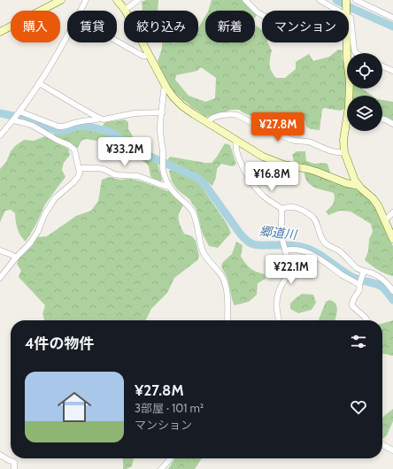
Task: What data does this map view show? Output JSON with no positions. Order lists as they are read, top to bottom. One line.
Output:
{"water":["郷道川"],"page":{"chip":["購入","賃貸","絞り込み","新着","マンション"],"price":["¥27.8M","¥33.2M","¥16.8M","¥22.1M"],"heading":"4件の物件","list":[{"name":"¥27.8M","note":"3部屋 · 101 m² · マンション"}]}}
